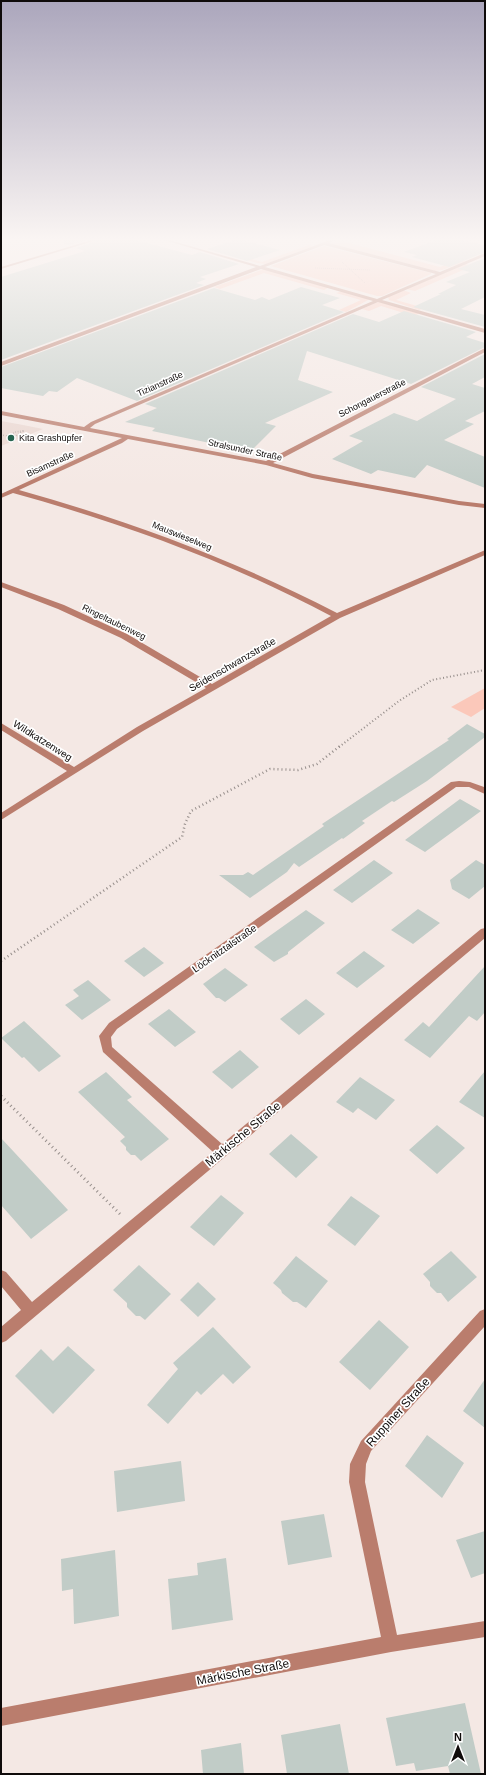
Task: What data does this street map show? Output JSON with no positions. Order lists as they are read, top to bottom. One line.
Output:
{"streets":{"street":["Tizianstraße","Schongauerstraße","Stralsunder Straße","Bisamstraße","Mauswieselweg","Ringeltaubenweg","Seidenschwanzstraße","Wildkatzenweg","Löcknitztalstraße","Märkische Straße","Ruppiner Straße"]},"crossings":[["Tizianstraße","Stralsunder Straße"],["Schongauerstraße","Stralsunder Straße"],["Stralsunder Straße","Bisamstraße"],["Bisamstraße","Mauswieselweg"],["Mauswieselweg","Seidenschwanzstraße"],["Ringeltaubenweg","Seidenschwanzstraße"],["Seidenschwanzstraße","Wildkatzenweg"],["Löcknitztalstraße","Märkische Straße"],["Märkische Straße","Ruppiner Straße"]],"places":["Kita Grashüpfer"],"north":"top"}
